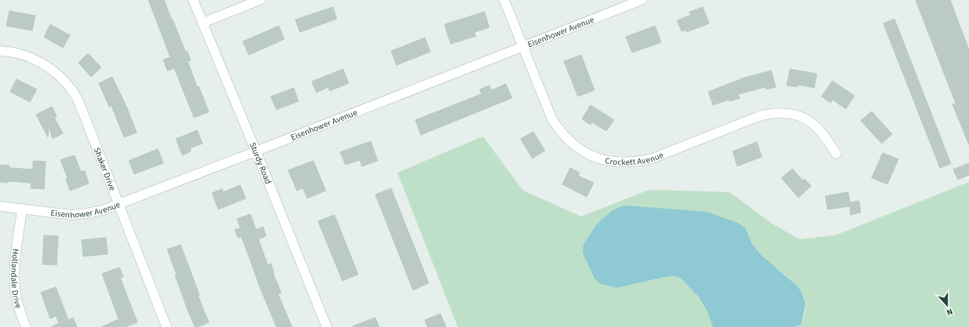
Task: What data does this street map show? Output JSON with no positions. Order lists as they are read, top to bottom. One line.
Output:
{"streets":{"street":["Eisenhower Avenue","Crockett Avenue","Sturdy Road","Shaker Drive","Hollandale Drive"]},"crossings":[["Eisenhower Avenue","Crockett Avenue"],["Eisenhower Avenue","Sturdy Road"],["Eisenhower Avenue","Shaker Drive"],["Eisenhower Avenue","Hollandale Drive"]],"north":"bottom"}
